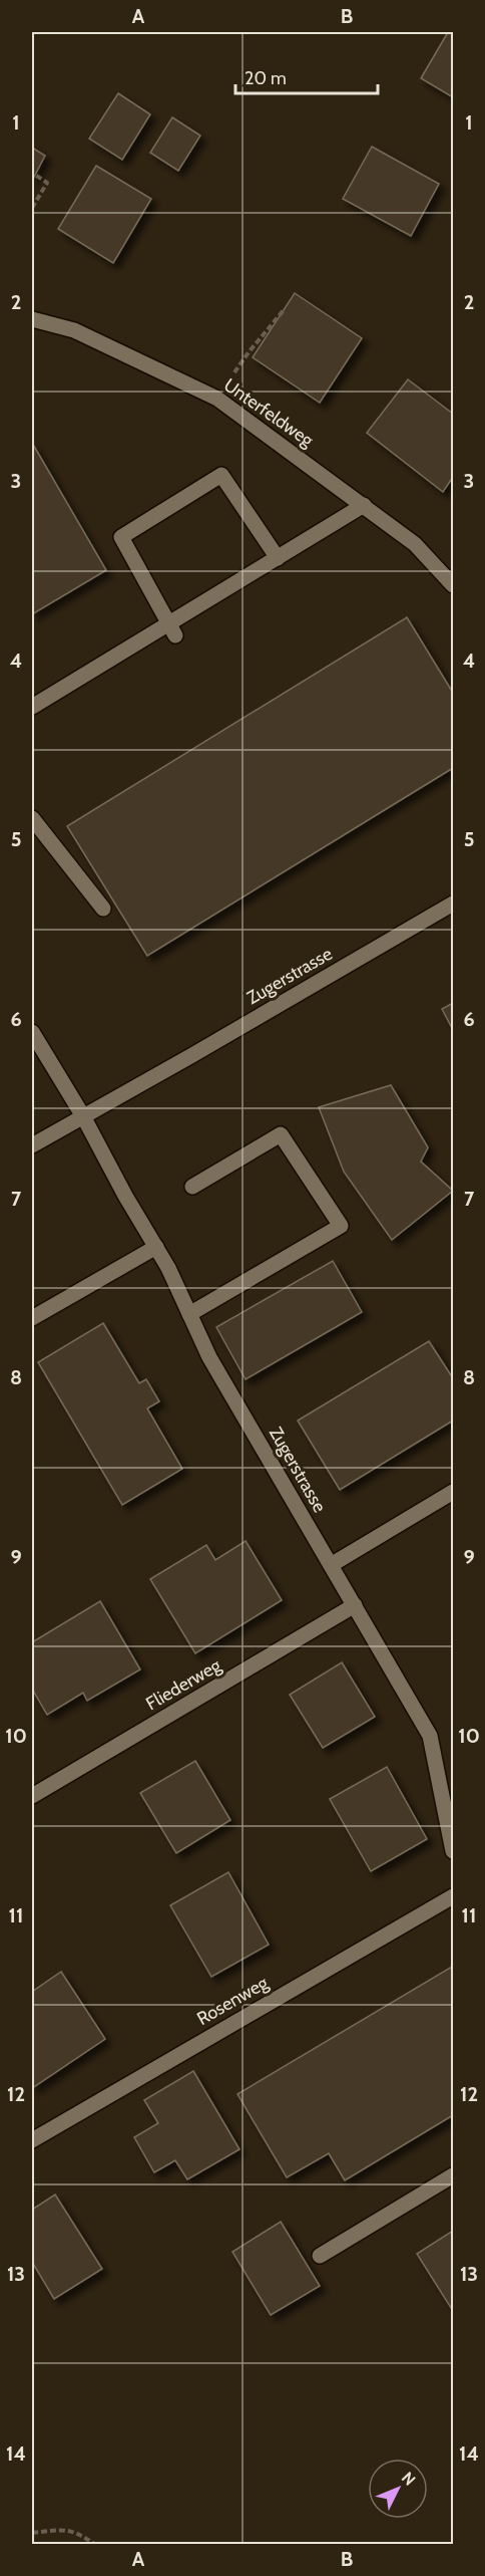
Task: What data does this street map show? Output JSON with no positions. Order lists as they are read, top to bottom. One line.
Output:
{"streets":{"street":["Unterfeldweg","Zugerstrasse","Fliederweg","Rosenweg"]},"crossings":[["Zugerstrasse","Fliederweg"]],"scale_bar":"20 m","north":"top right","grid":{"columns":["A","B"],"rows":["1","2","3","4","5","6","7","8","9","10","11","12","13","14"]}}
